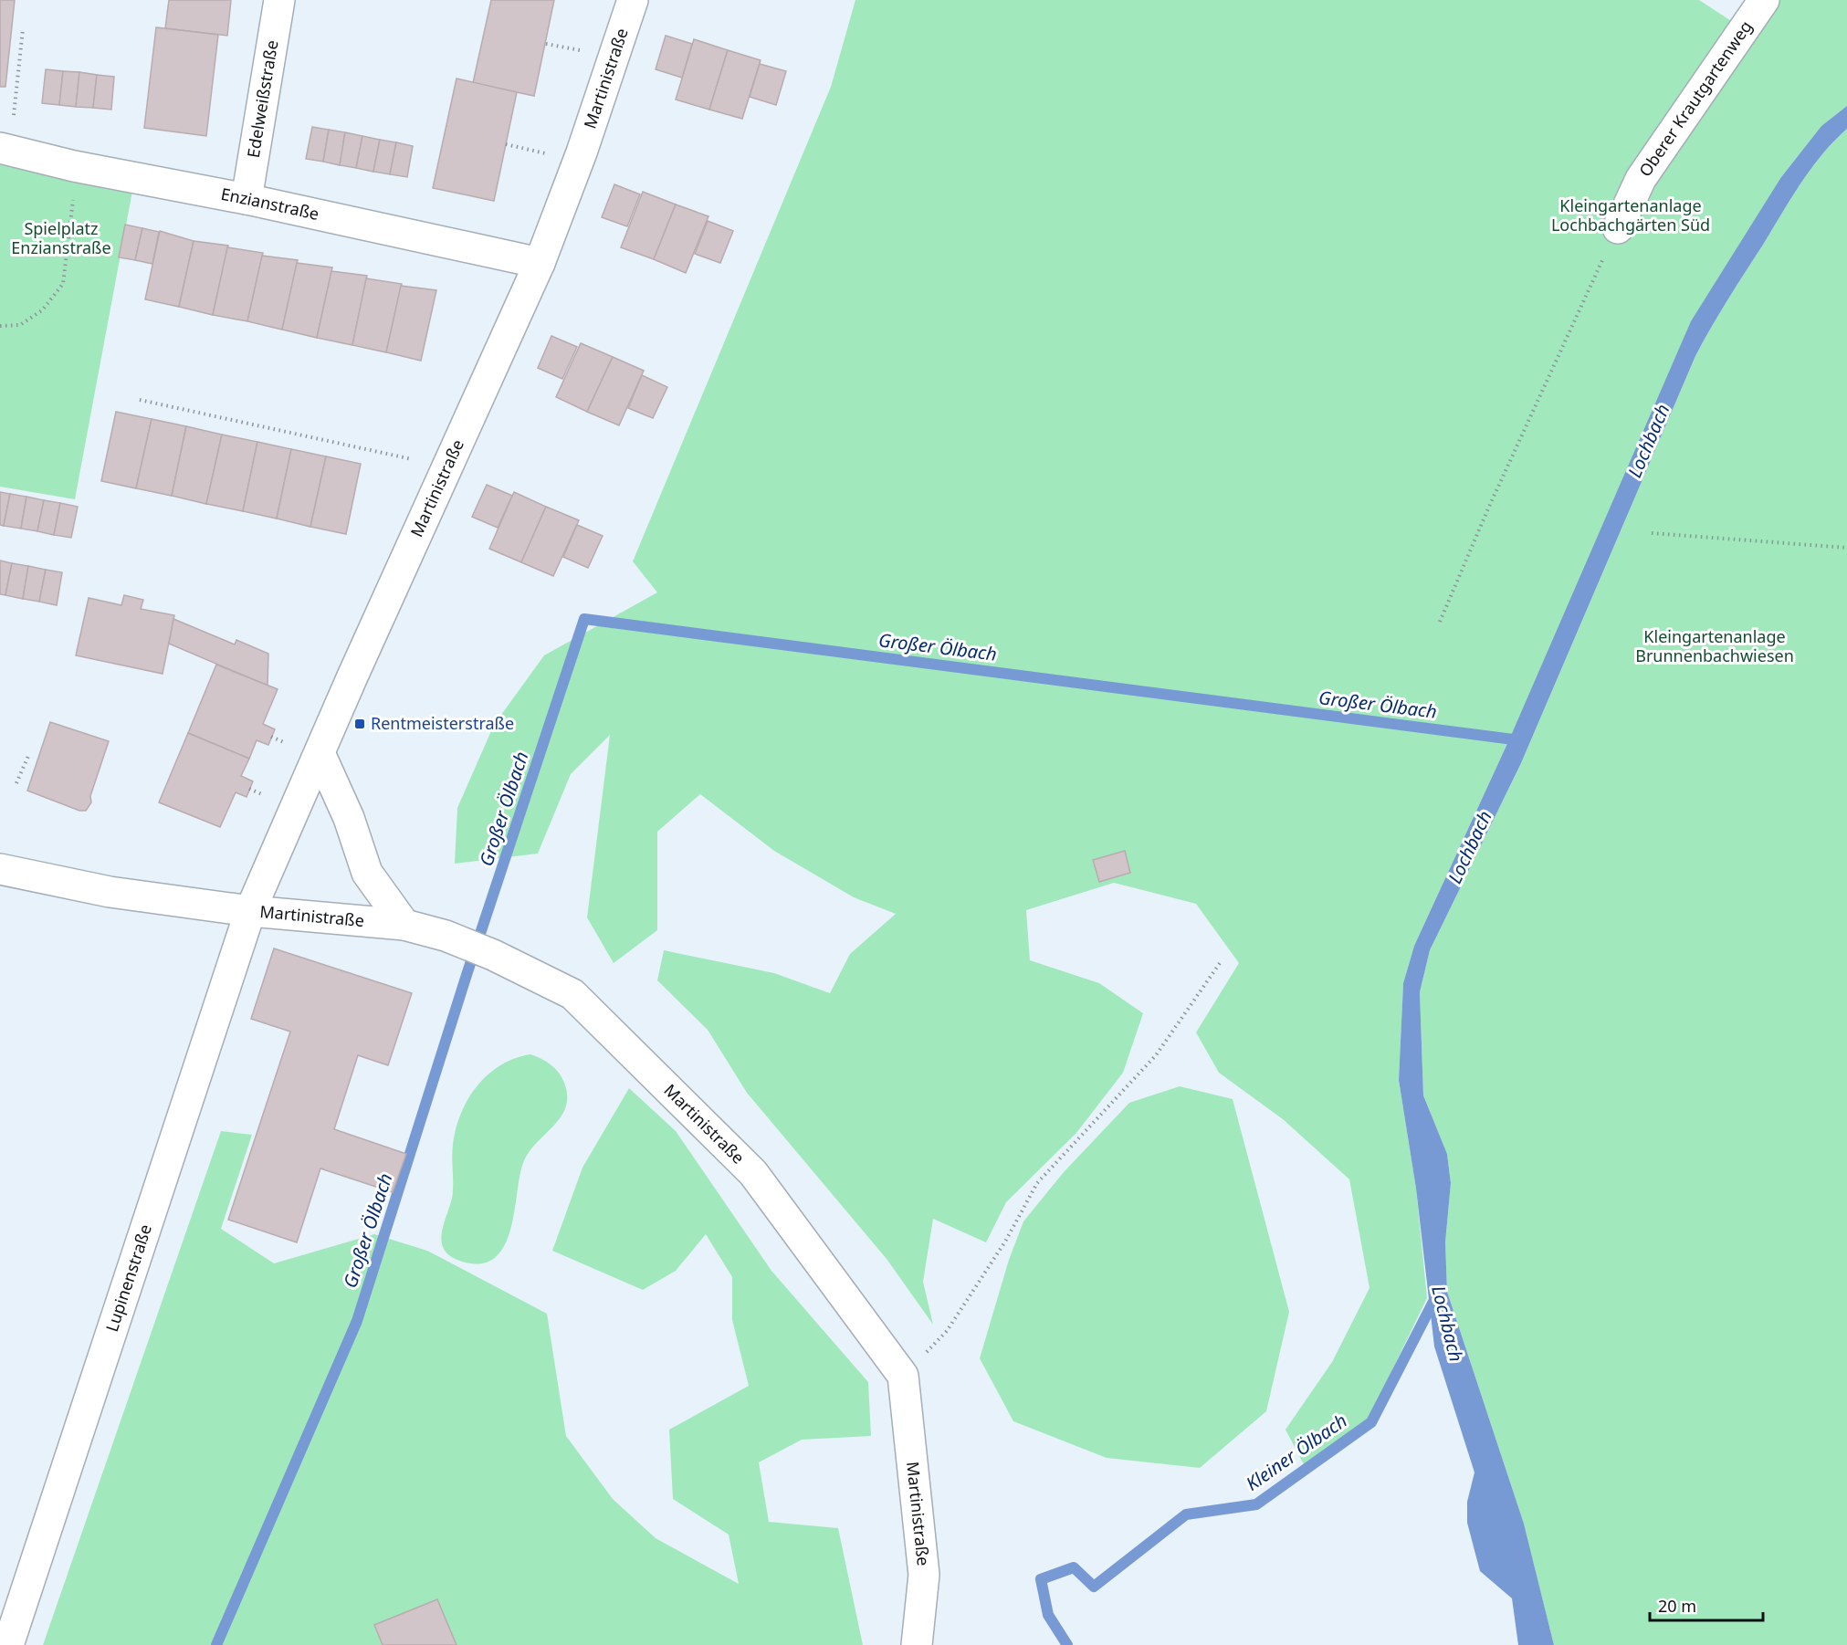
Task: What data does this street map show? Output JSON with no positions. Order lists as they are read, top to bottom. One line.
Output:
{"streets":{"street":["Martinistraße","Oberer Krautgartenweg","Edelweißstraße","Enzianstraße","Lupinenstraße"]},"crossings":[["Martinistraße","Enzianstraße"],["Martinistraße","Lupinenstraße"],["Edelweißstraße","Enzianstraße"]],"water":["Lochbach","Großer Ölbach","Kleiner Ölbach"],"parks":["Kleingartenanlage Lochbachgärten Süd","Spielplatz Enzianstraße","Kleingartenanlage Brunnenbachwiesen"],"places":{"transit":["Rentmeisterstraße"]},"scale_bar":"20 m"}
